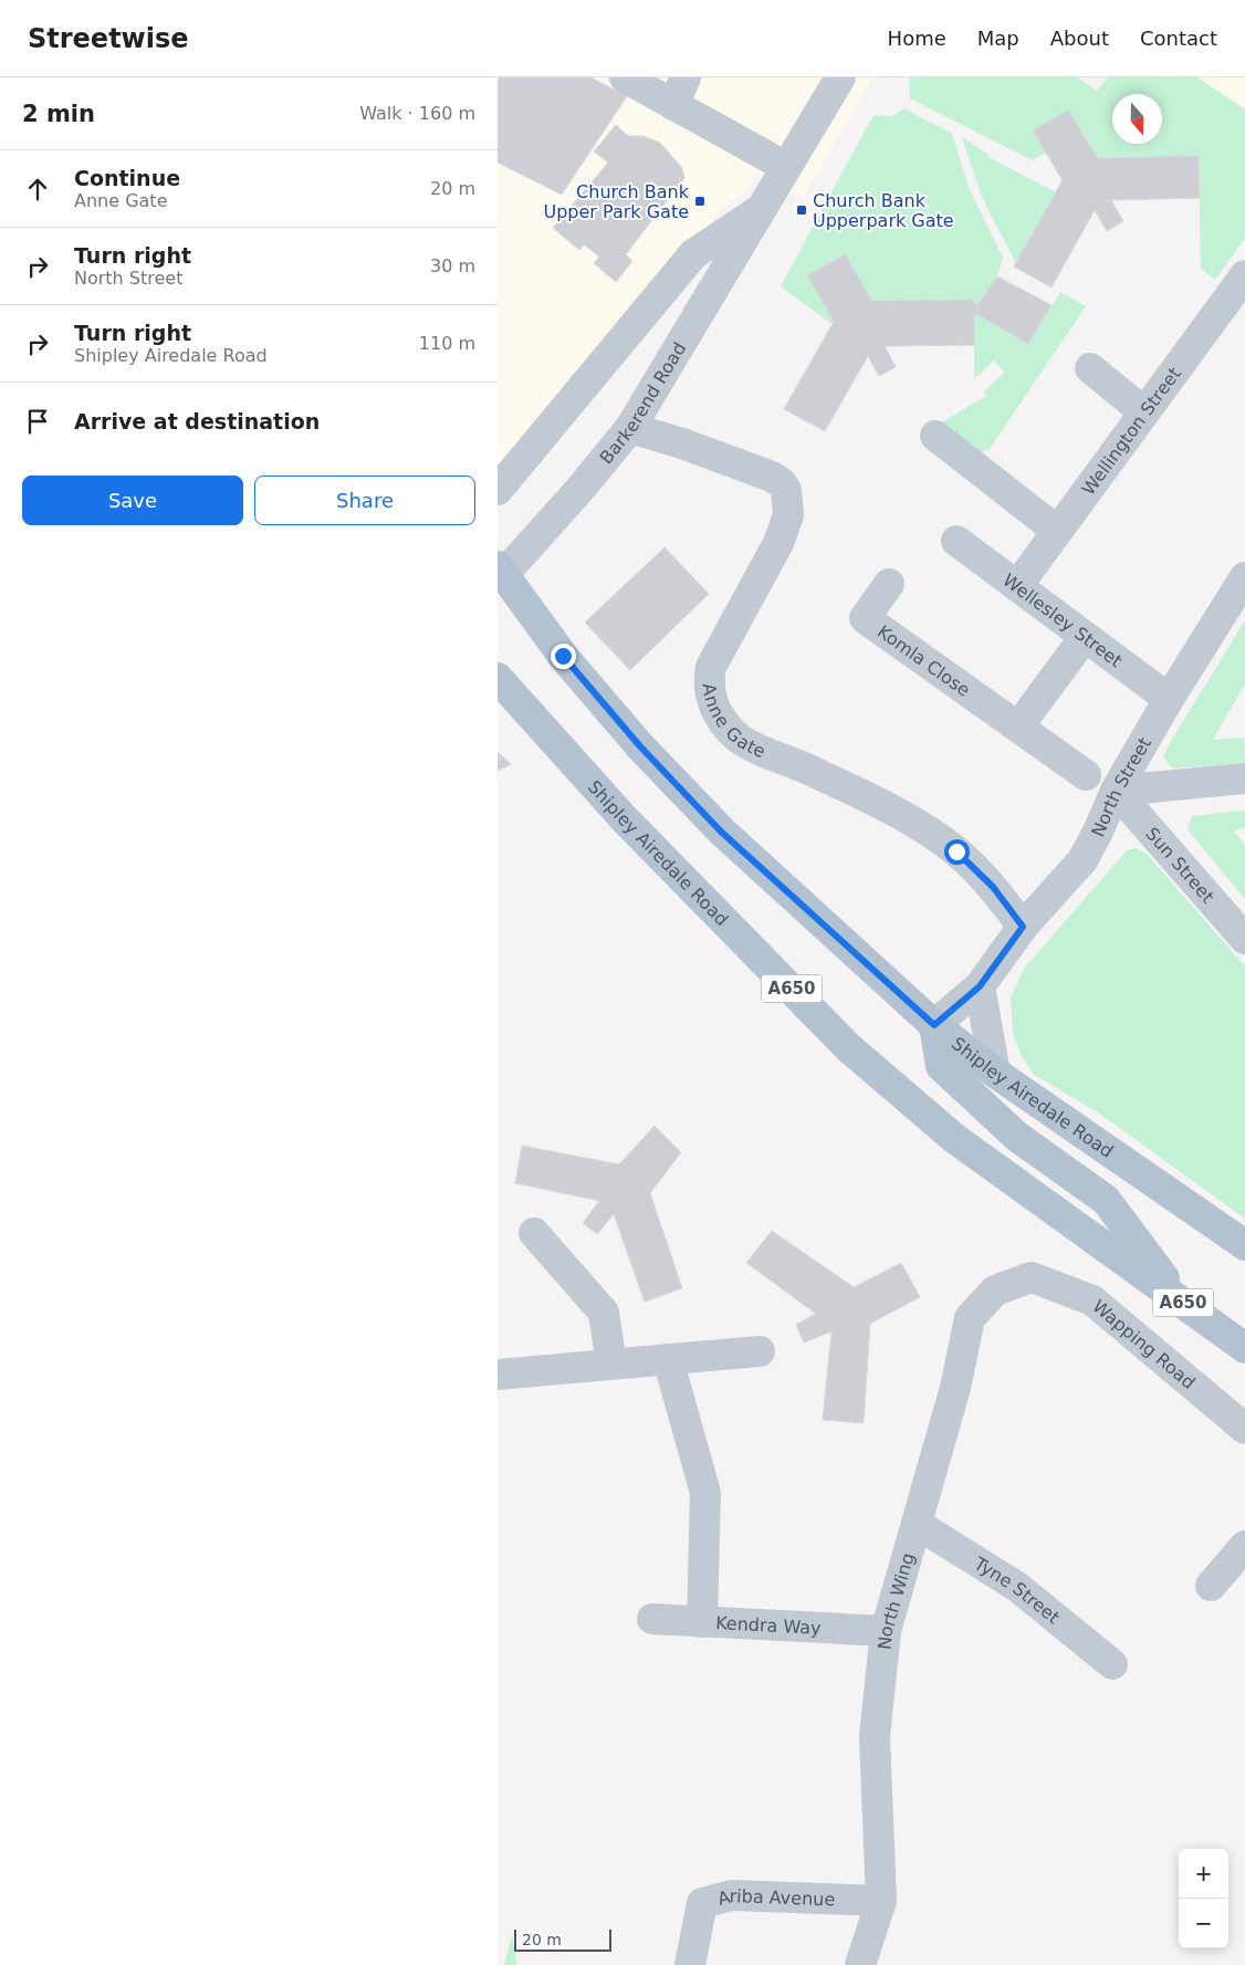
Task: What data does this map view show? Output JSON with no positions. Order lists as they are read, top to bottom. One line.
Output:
{"streets":{"main road":["Shipley Airedale Road","A650"],"street":["Barkerend Road","Wellington Street","Wellesley Street","Komla Close","Anne Gate","North Street","Sun Street","Wapping Road","Tyne Street","North Wing","Kendra Way","Ariba Avenue"]},"crossings":[["Barkerend Road","Anne Gate"],["Barkerend Road","Shipley Airedale Road"],["Wellington Street","Wellesley Street"],["Wellesley Street","North Street"],["Anne Gate","North Street"],["North Street","Shipley Airedale Road"],["North Street","Sun Street"],["Wapping Road","North Wing"],["Tyne Street","North Wing"],["North Wing","Kendra Way"],["North Wing","Ariba Avenue"]],"places":{"transit":["Church Bank Upper Park Gate","Church Bank Upperpark Gate"]},"scale_bar":"20 m","north":"bottom","page":{"header":"Streetwise","nav":["Home","Map","About","Contact"],"heading":["2 min","Walk · 160 m"],"list":[["Continue","Anne Gate","20 m"],["Turn right","North Street","30 m"],["Turn right","Shipley Airedale Road","110 m"],"Arrive at destination"],"buttons":["Save","Share"],"map_buttons":["+","−"],"scale":"20 m"}}
